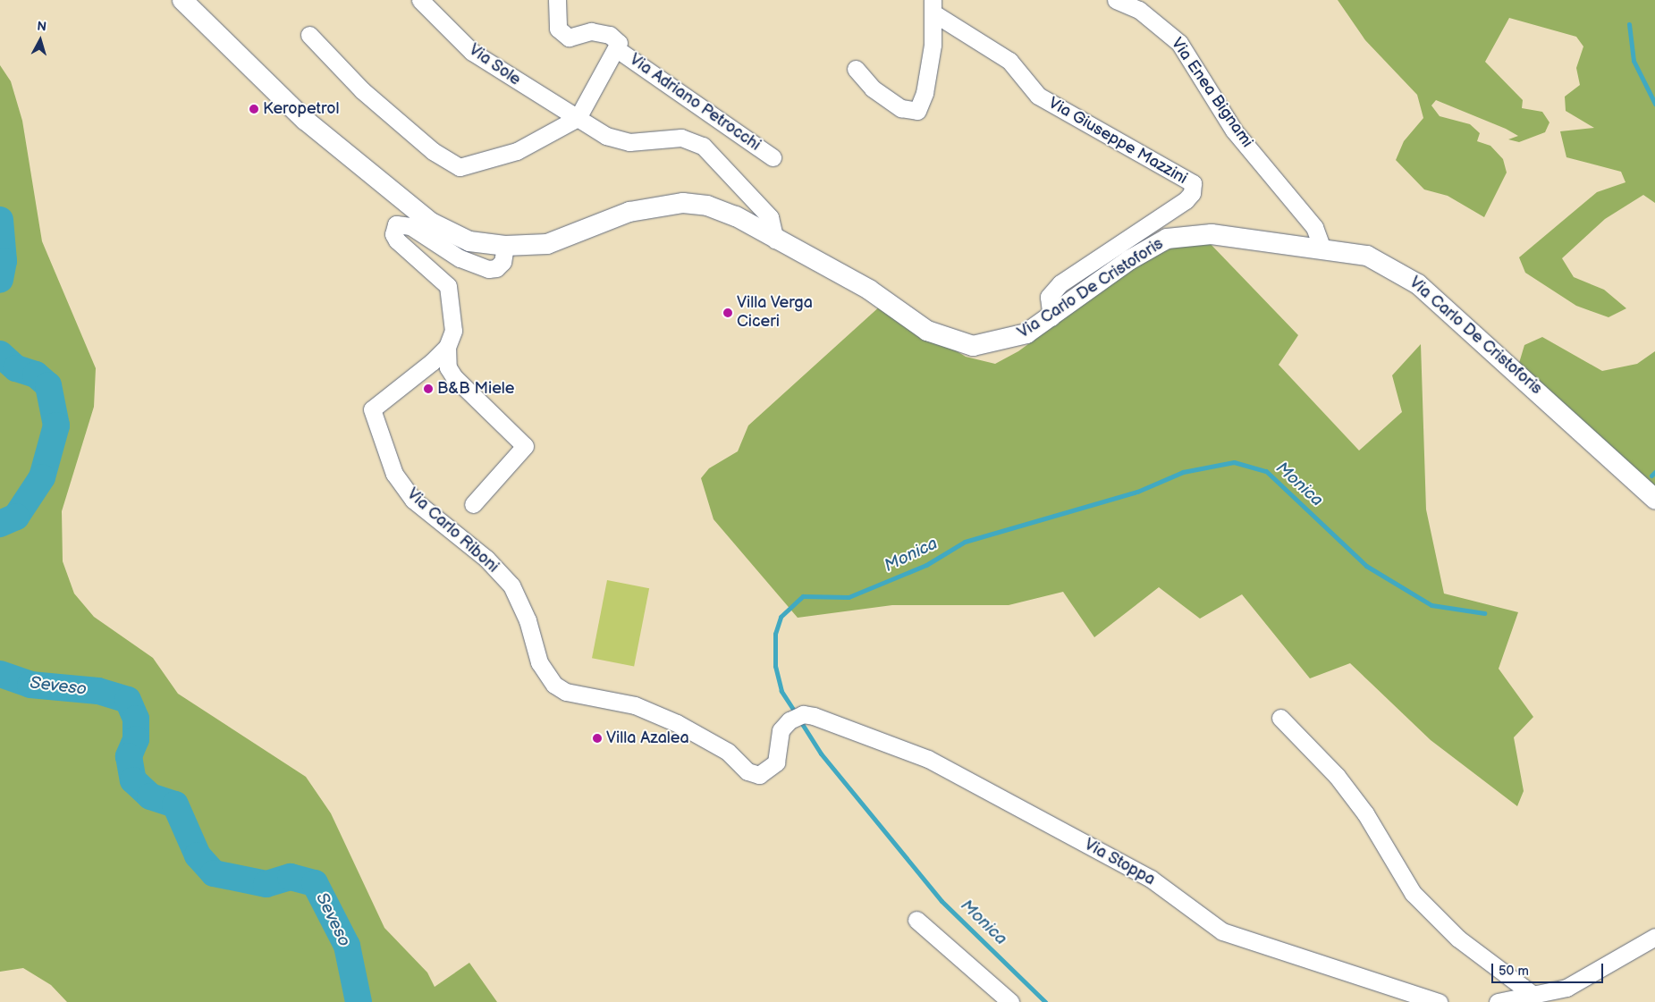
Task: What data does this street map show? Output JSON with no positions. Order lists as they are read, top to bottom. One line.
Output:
{"streets":{"main road":["Via Carlo De Cristoforis"],"street":["Via Sole","Via Enea Bignami","Via Adriano Petrocchi","Via Giuseppe Mazzini","Via Carlo Riboni","Via Stoppa"]},"crossings":[["Via Sole","Via Carlo De Cristoforis"],["Via Enea Bignami","Via Carlo De Cristoforis"],["Via Giuseppe Mazzini","Via Carlo De Cristoforis"],["Via Carlo Riboni","Via Stoppa"]],"water":["Monica","Seveso"],"places":["Keropetrol","Villa Verga Ciceri","B&B Miele","Villa Azalea"],"scale_bar":"50 m","north":"top"}
